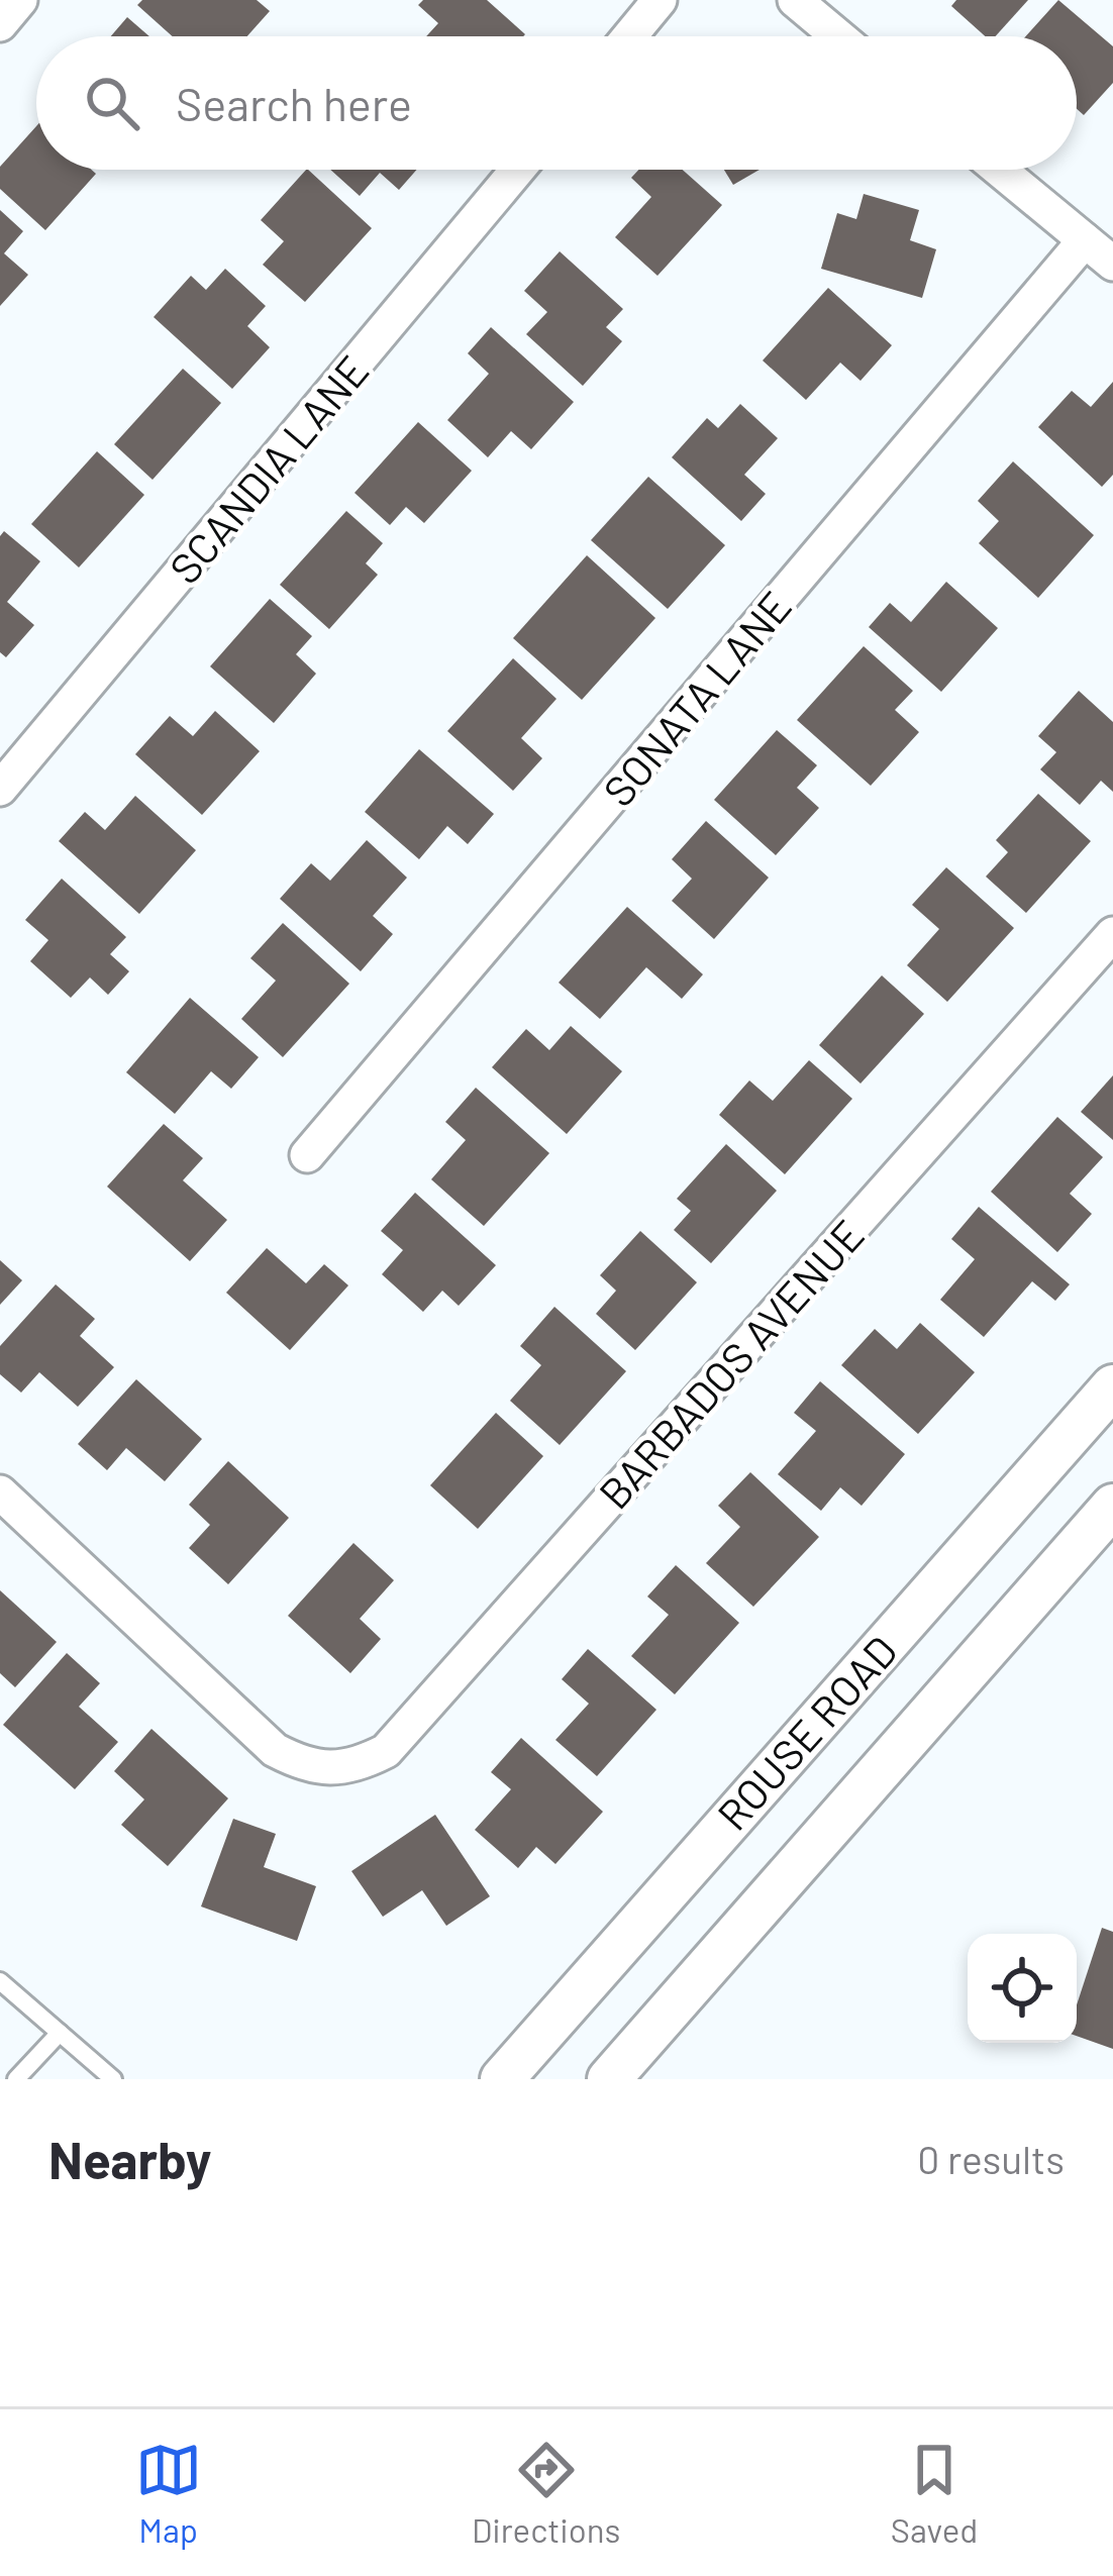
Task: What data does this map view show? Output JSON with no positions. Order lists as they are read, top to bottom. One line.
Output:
{"streets":{"street":["SCANDIA LANE","SONATA LANE","BARBADOS AVENUE","ROUSE ROAD"]},"page":{"search":"Search here","heading":["Nearby","0 results"],"nav":["Map","Directions","Saved"]}}
